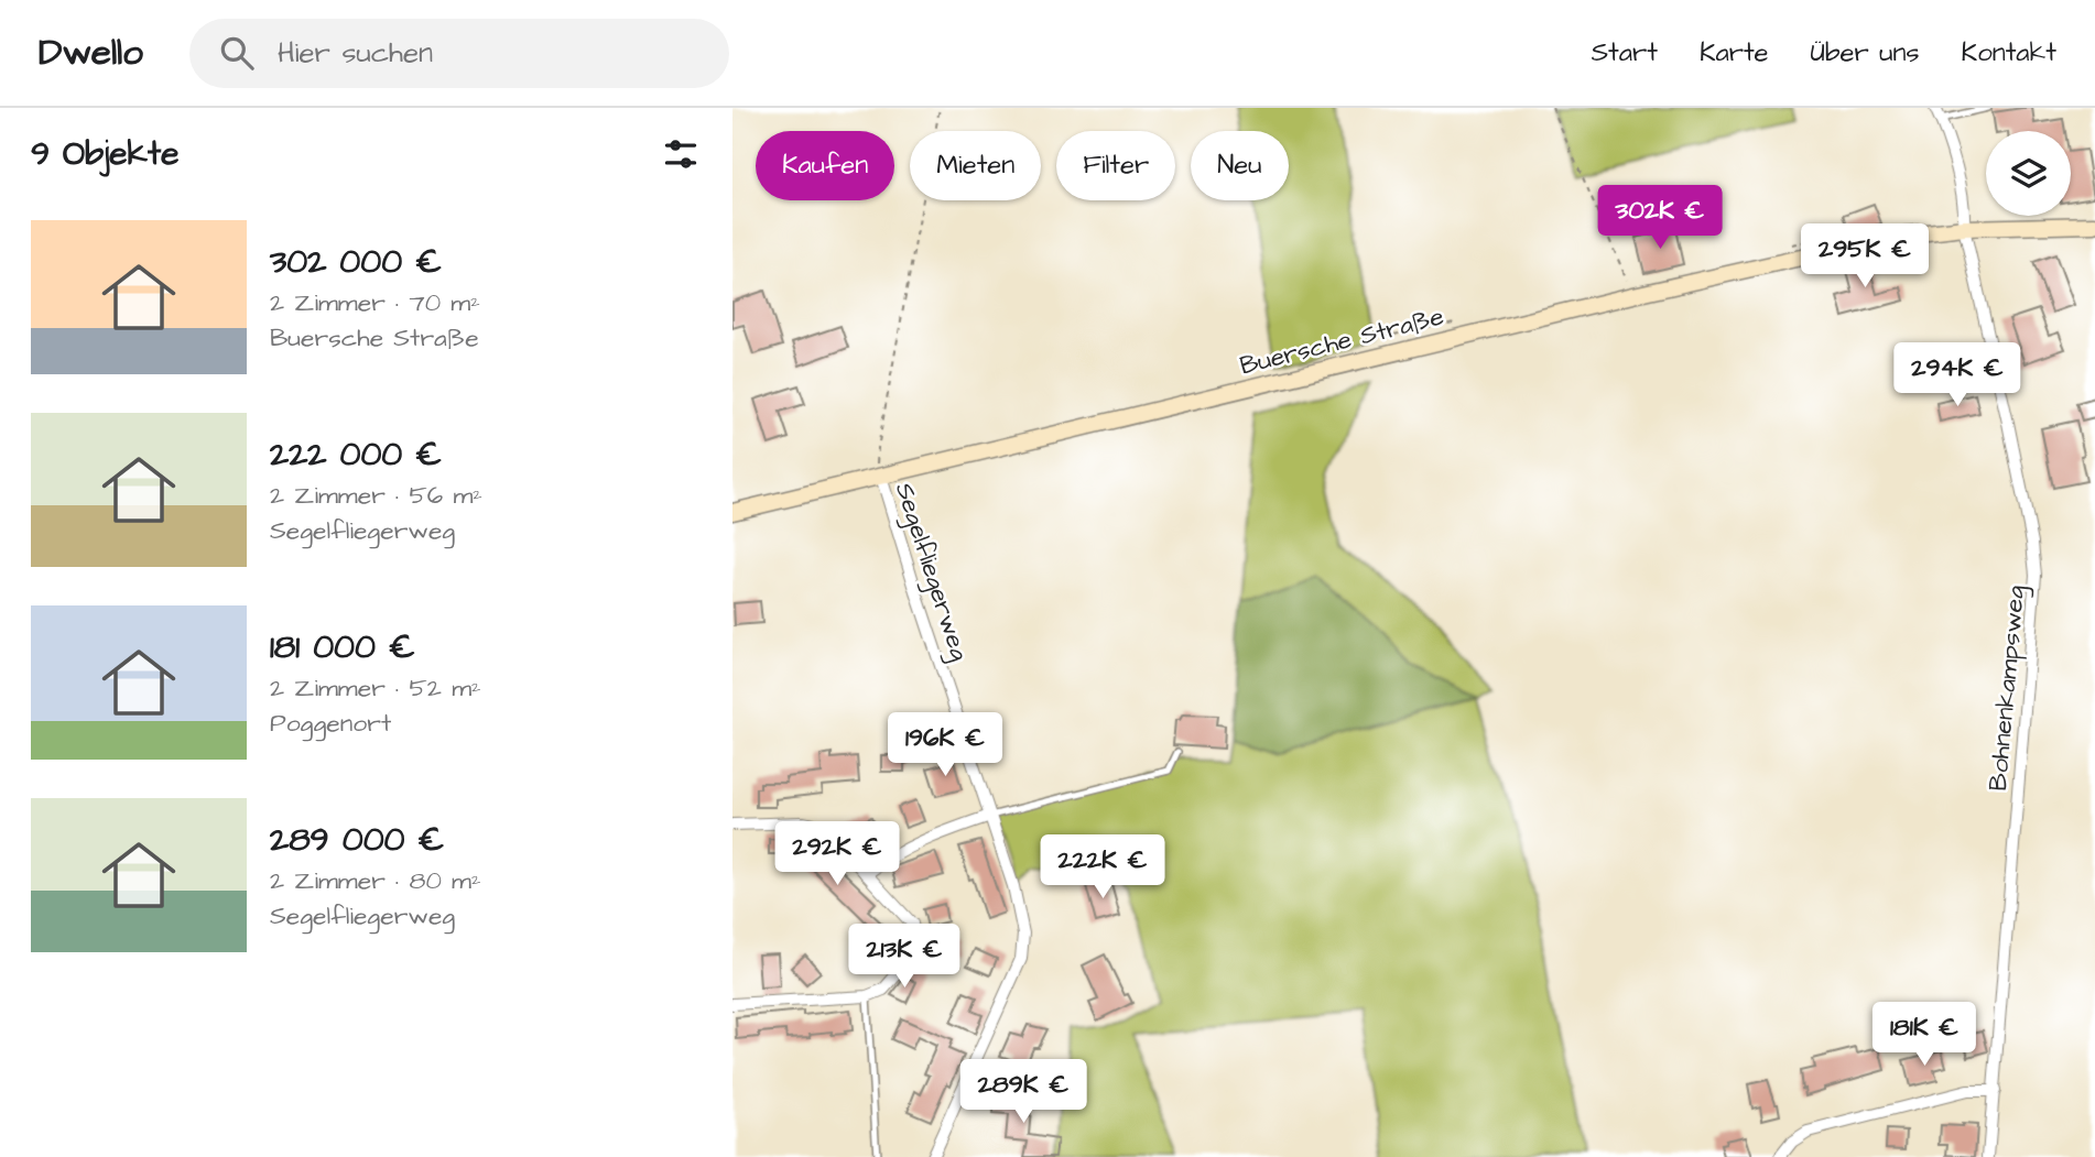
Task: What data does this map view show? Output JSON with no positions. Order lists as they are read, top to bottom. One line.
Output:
{"streets":{"main road":["Buersche Straße"],"street":["Segelfliegerweg","Bohnenkampsweg"]},"crossings":[["Buersche Straße","Segelfliegerweg"],["Buersche Straße","Bohnenkampsweg"]],"page":{"header":"Dwello","search":"Hier suchen","nav":["Start","Karte","Über uns","Kontakt"],"heading":"9 Objekte","chip":["Kaufen","Mieten","Filter","Neu"],"price":["302K €","295K €","294K €","196K €","292K €","222K €","213K €","181K €","289K €"],"list":[{"name":"302 000 €","note":"2 Zimmer · 70 m² · Buersche Straße"},{"name":"222 000 €","note":"2 Zimmer · 56 m² · Segelfliegerweg"},{"name":"181 000 €","note":"2 Zimmer · 52 m² · Poggenort"},{"name":"289 000 €","note":"2 Zimmer · 80 m² · Segelfliegerweg"}]}}
